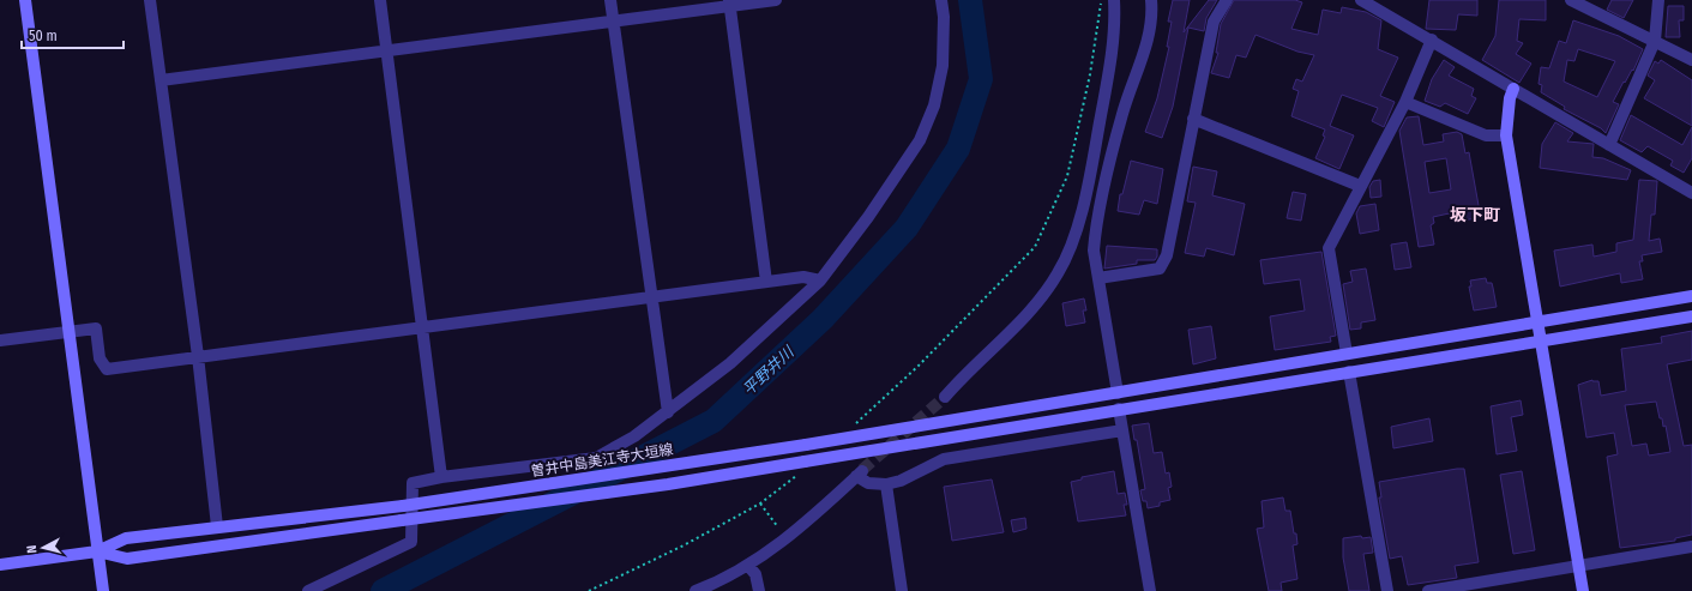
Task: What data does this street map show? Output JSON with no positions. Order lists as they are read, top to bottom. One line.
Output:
{"streets":{"main road":["曽井中島美江寺大垣線"]},"districts":["坂下町"],"water":["平野井川"],"scale_bar":"50 m","north":"left"}
